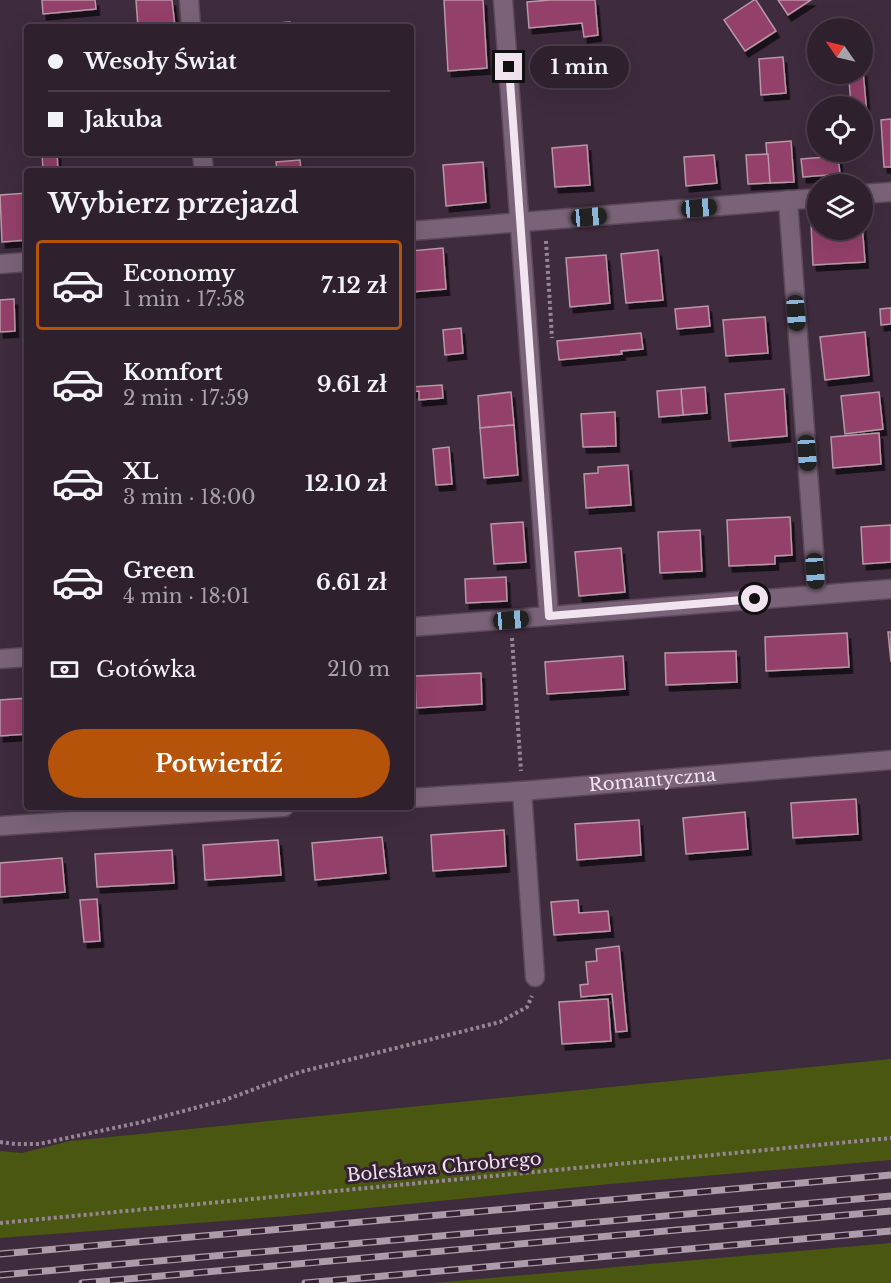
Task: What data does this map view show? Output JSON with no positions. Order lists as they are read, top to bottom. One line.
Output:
{"streets":{"street":["Romantyczna"],"path":["Bolesława Chrobrego"]},"north":"top left","page":{"banner":["Wesoły Świat","Jakuba"],"bubble":"1 min","heading":"Wybierz przejazd","list":[{"name":"Economy","note":"1 min · 17:58","value":"7.12 zł"},{"name":"Komfort","note":"2 min · 17:59","value":"9.61 zł"},{"name":"XL","note":"3 min · 18:00","value":"12.10 zł"},{"name":"Green","note":"4 min · 18:01","value":"6.61 zł"}],"pay":["Gotówka","210 m"],"buttons":"Potwierdź"}}
